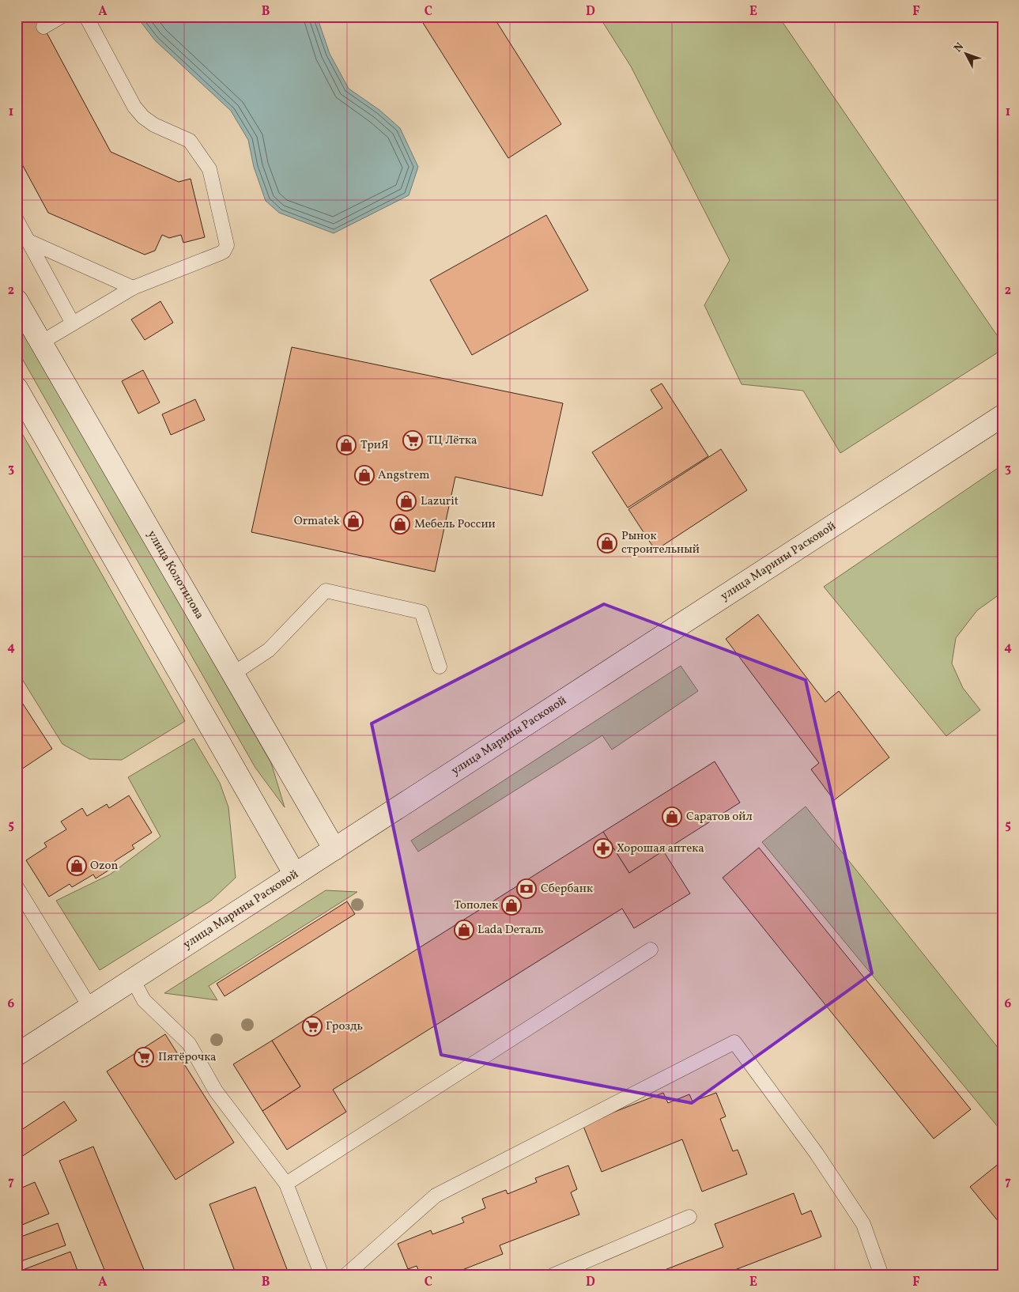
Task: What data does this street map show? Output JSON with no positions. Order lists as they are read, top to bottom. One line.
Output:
{"streets":{"main road":["улица Марины Расковой","улица Колотилова"]},"crossings":[["улица Марины Расковой","улица Колотилова"]],"places":{"supermarket":["ТЦ Лётка","Гроздь","Пятёрочка"],"shop":["ТриЯ","Angstrem","Lazurit","Ormatek","Мебель России","Рынок строительный","Саратов ойл","Ozon","Тополек","Lada Dеталь"],"pharmacy":["Хорошая аптека"],"bank":["Сбербанк"]},"north":"top left","grid":{"columns":["A","B","C","D","E","F"],"rows":["1","2","3","4","5","6","7"]}}
